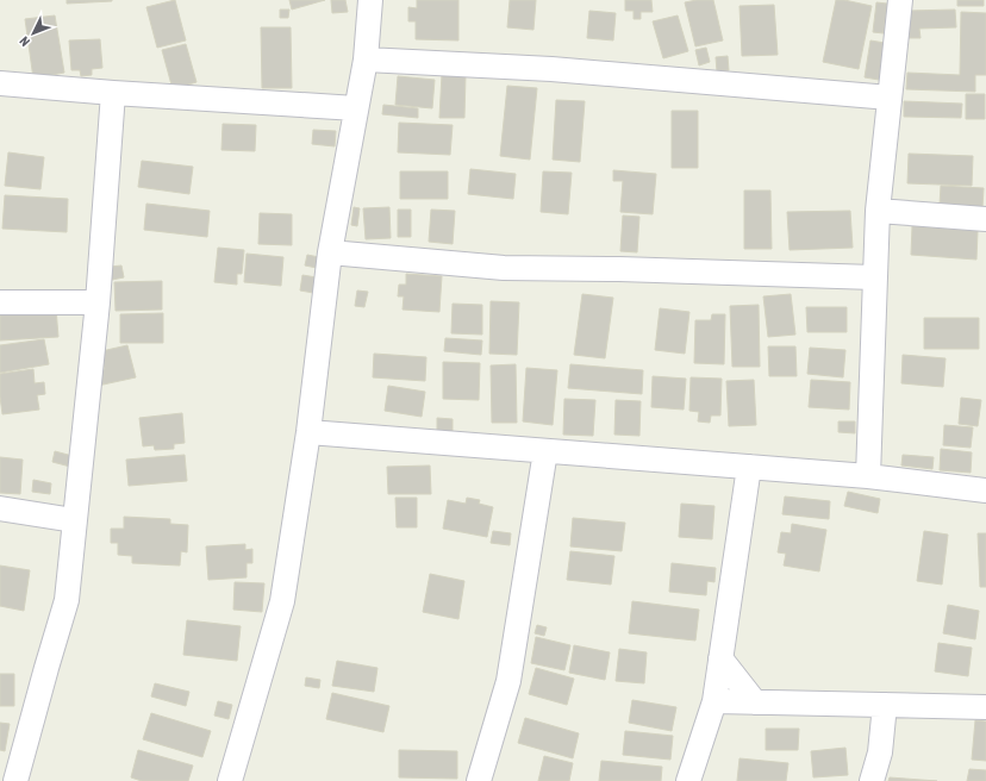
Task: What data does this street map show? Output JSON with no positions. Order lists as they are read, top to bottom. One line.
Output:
{"north":"bottom left"}
